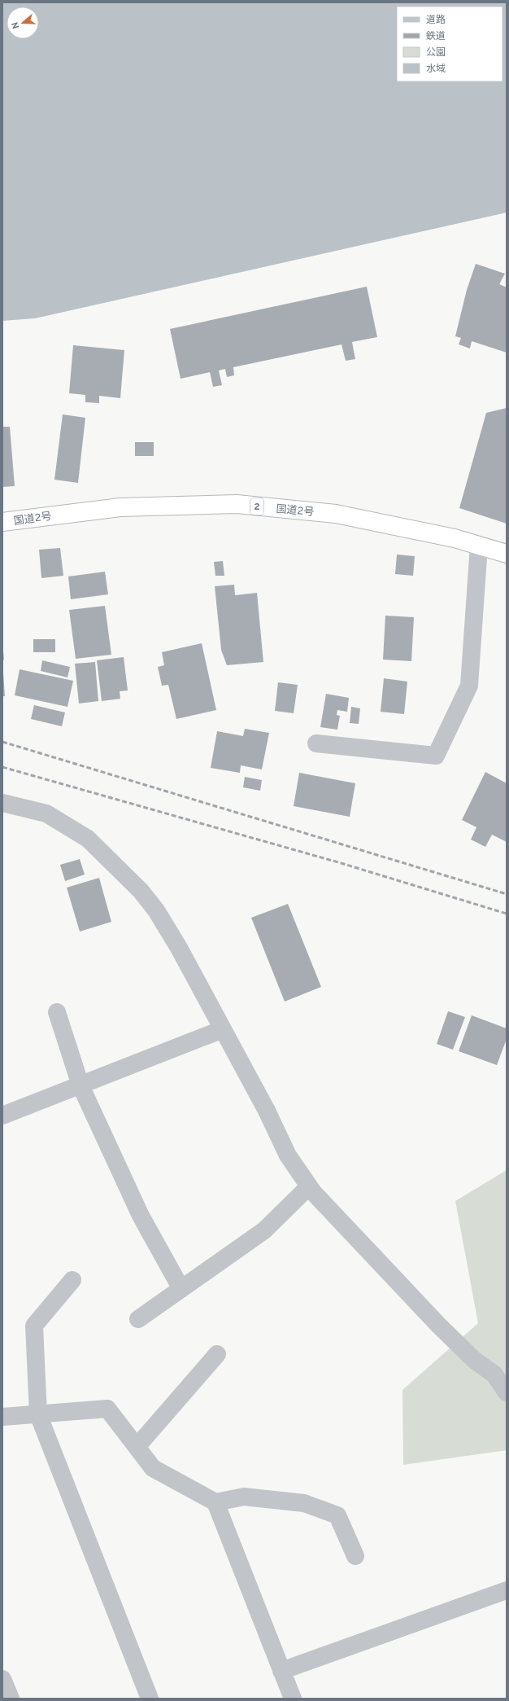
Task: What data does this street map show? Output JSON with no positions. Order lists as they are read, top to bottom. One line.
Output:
{"streets":{"highway":["2","国道2号"]},"legend":["道路","鉄道","公園","水域"],"north":"left"}
